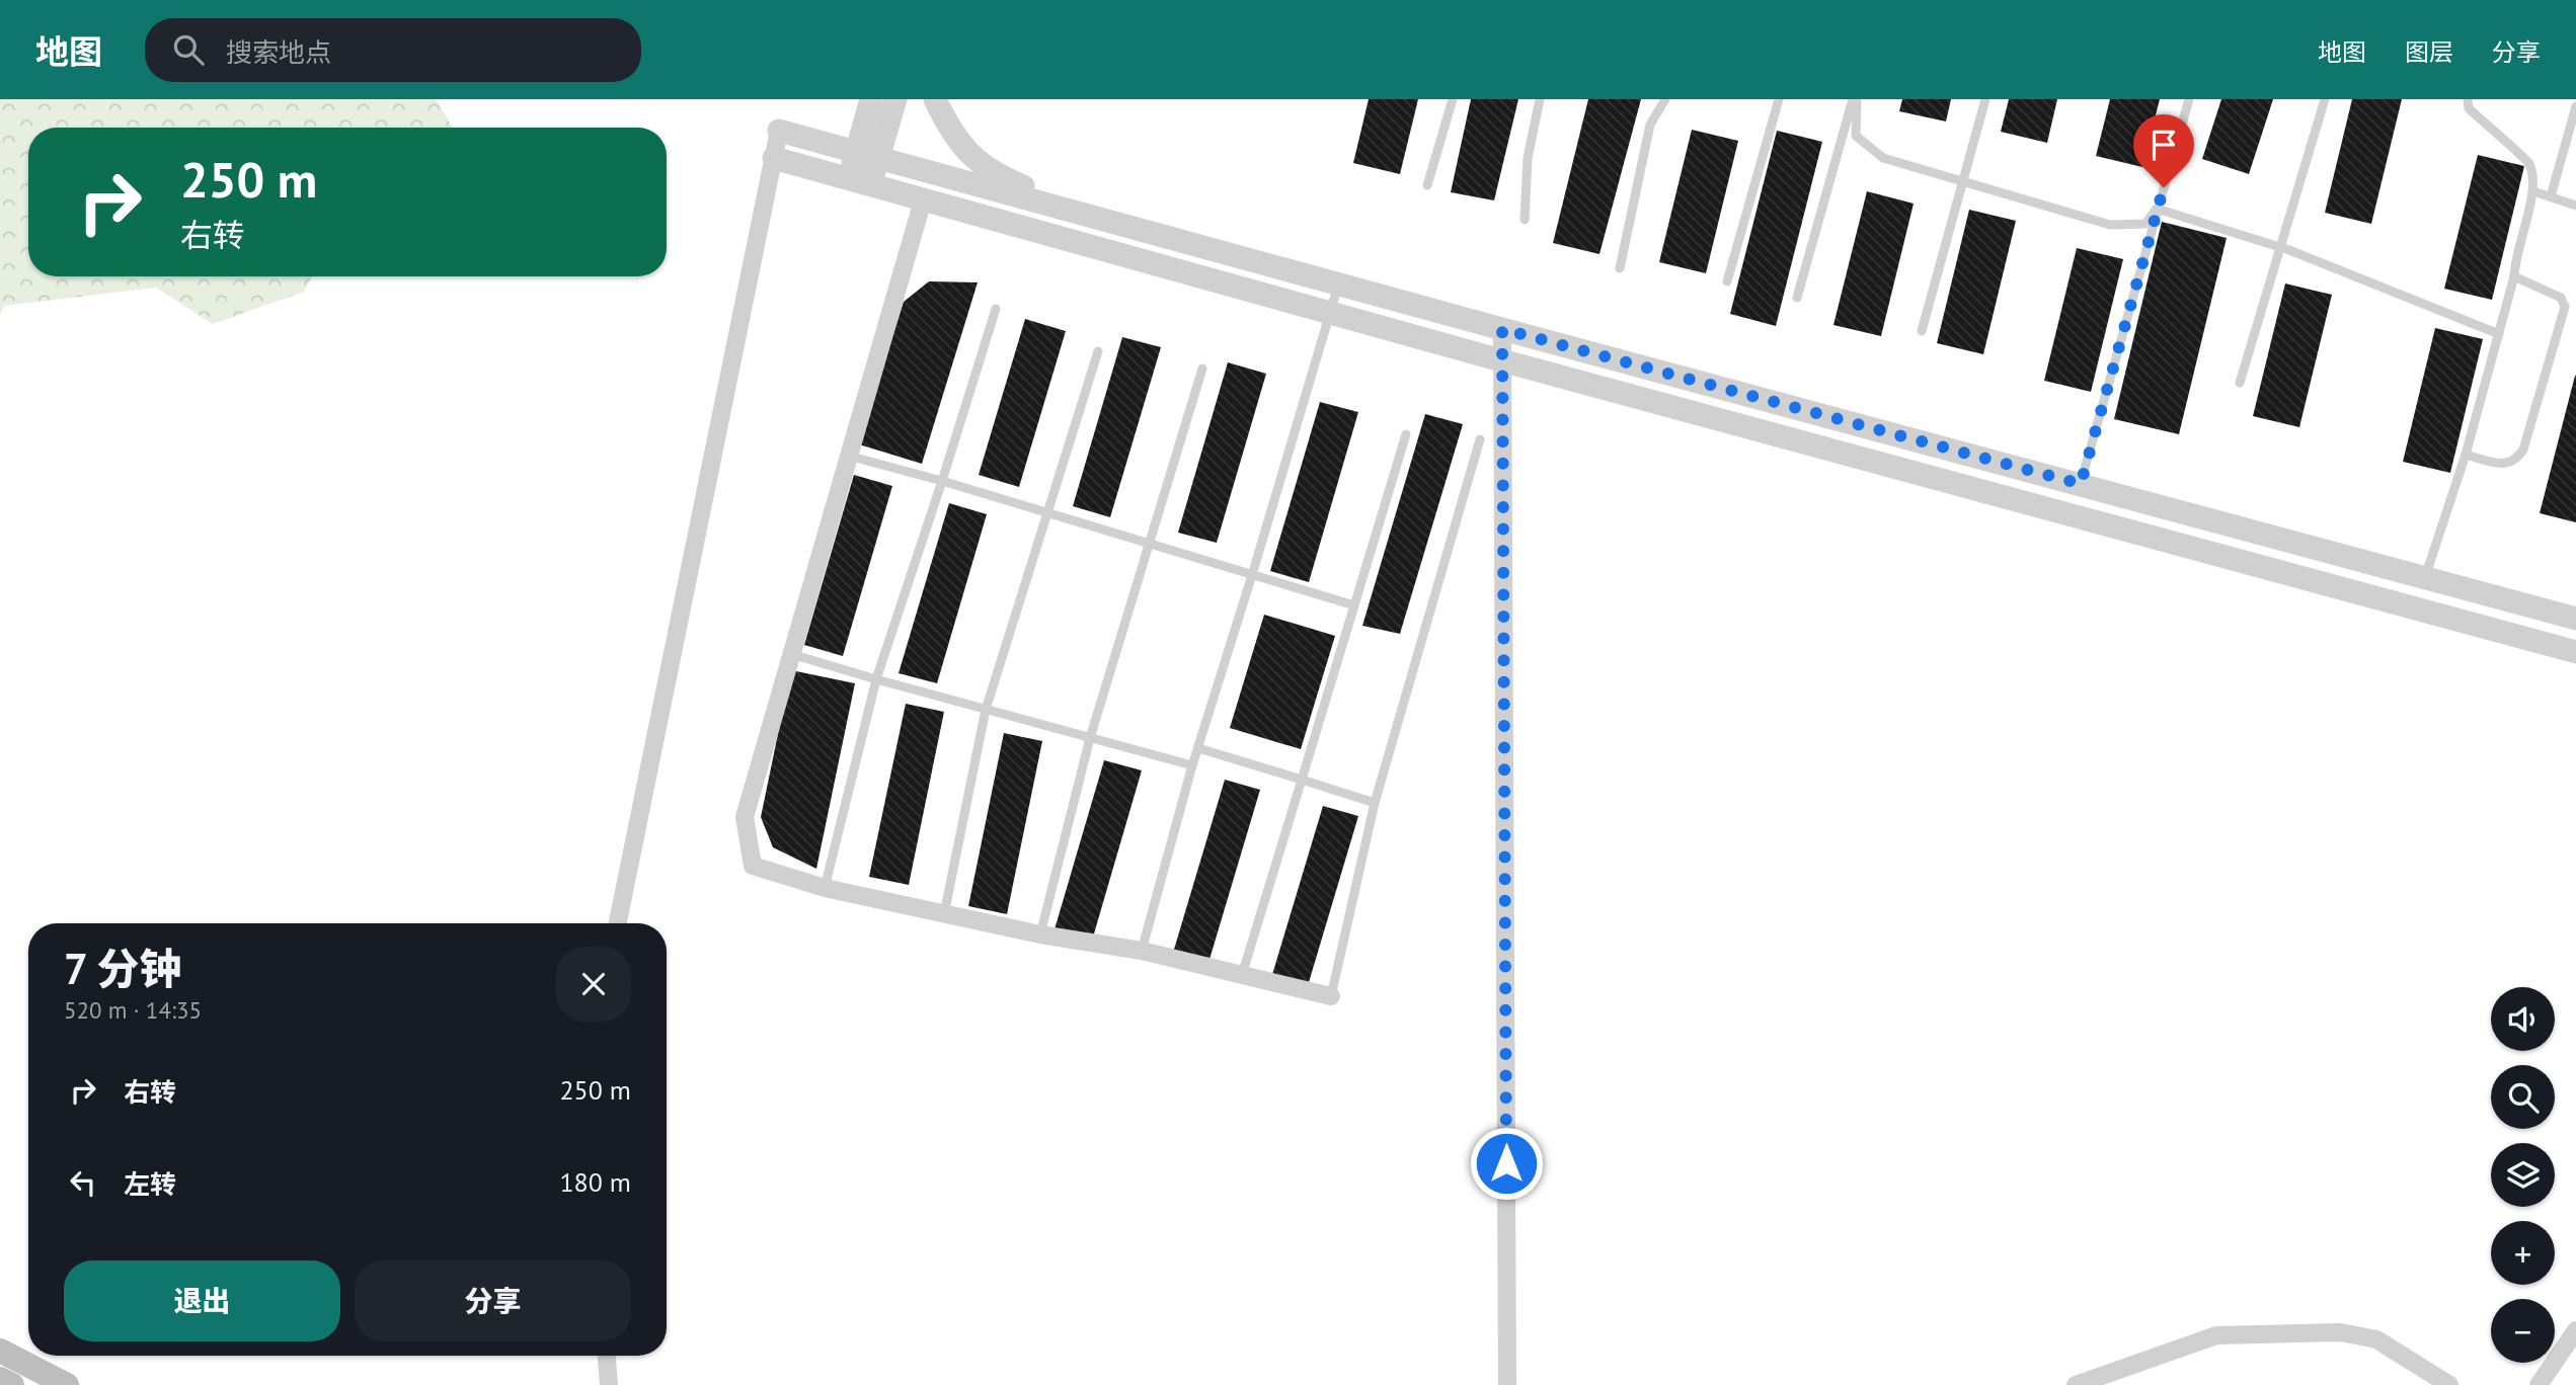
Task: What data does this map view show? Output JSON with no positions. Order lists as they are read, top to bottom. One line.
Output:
{"page":{"header":"地图","search":"搜索地点","nav":["地图","图层","分享"],"turn":["250 m","右转"],"heading":["7 分钟","520 m · 14:35"],"map_buttons":["+","−"],"list":[{"name":"右转","value":"250 m"},{"name":"左转","value":"180 m"}],"buttons":["退出","分享"]}}
